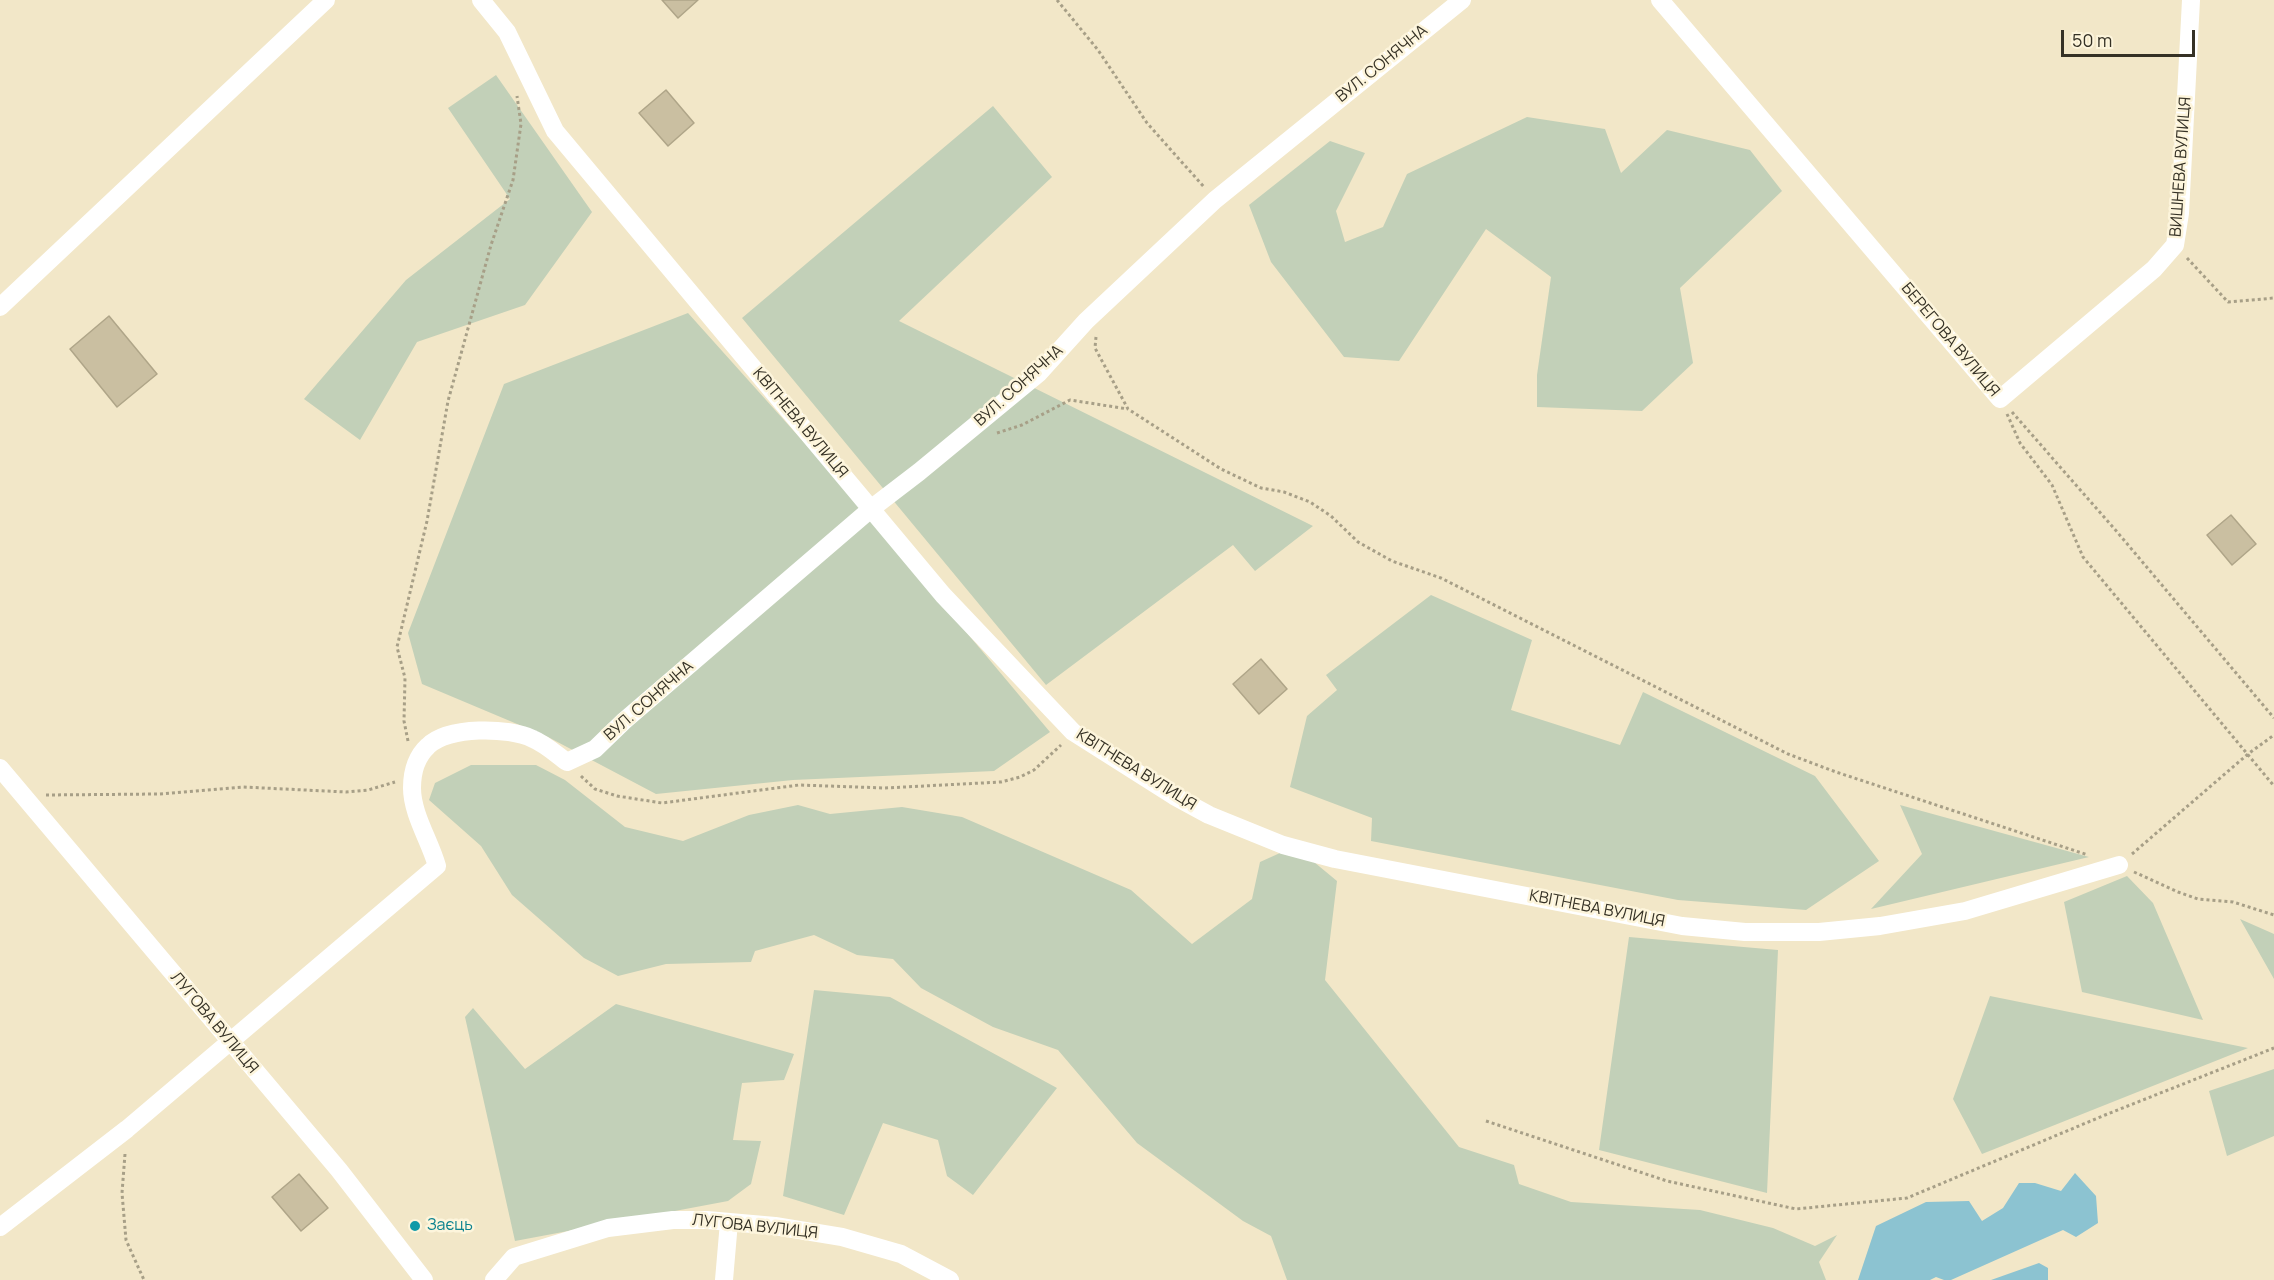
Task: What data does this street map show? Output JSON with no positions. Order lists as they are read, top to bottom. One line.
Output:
{"streets":{"street":["ВУЛ. СОНЯЧНА","ВИШНЕВА ВУЛИЦЯ","БЕРЕГОВА ВУЛИЦЯ","КВІТНЕВА ВУЛИЦЯ","ЛУГОВА ВУЛИЦЯ"]},"crossings":[["ВУЛ. СОНЯЧНА","КВІТНЕВА ВУЛИЦЯ"],["ВИШНЕВА ВУЛИЦЯ","БЕРЕГОВА ВУЛИЦЯ"]],"places":["Заєць"],"scale_bar":"50 m"}
